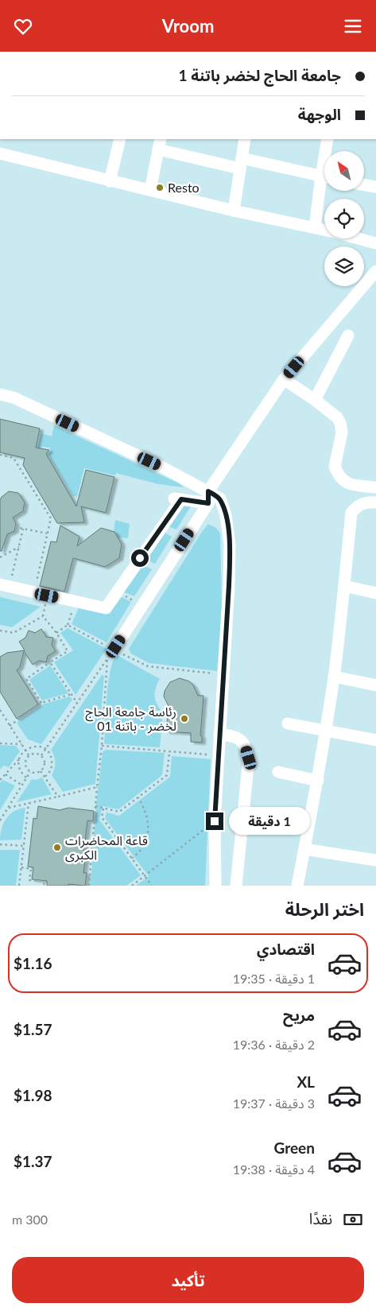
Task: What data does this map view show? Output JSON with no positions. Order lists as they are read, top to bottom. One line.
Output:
{"places":["Resto","رئاسة جامعة الحاج لخضر - باتنة 01","قاعة المحاضرات الكبرى"],"north":"top left","page":{"header":"Vroom","banner":["جامعة الحاج لخضر باتنة 1","الوجهة"],"bubble":"1 دقيقة","heading":"اختر الرحلة","list":[{"name":"اقتصادي","note":"1 دقيقة · 19:35","value":"$1.16"},{"name":"مريح","note":"2 دقيقة · 19:36","value":"$1.57"},{"name":"XL","note":"3 دقيقة · 19:37","value":"$1.98"},{"name":"Green","note":"4 دقيقة · 19:38","value":"$1.37"}],"pay":["نقدًا","300 m"],"buttons":"تأكيد"}}
